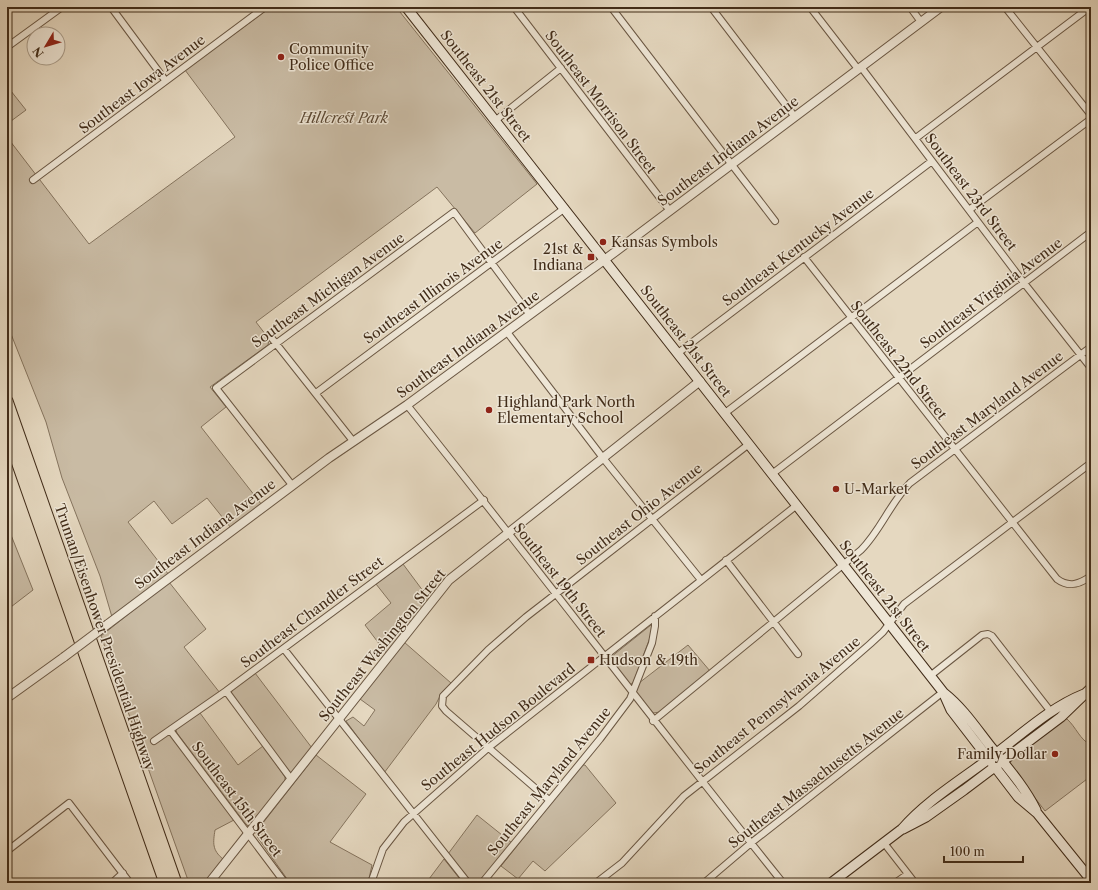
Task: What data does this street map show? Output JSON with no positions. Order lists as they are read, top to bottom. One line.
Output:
{"streets":{"highway":["Truman/Eisenhower Presidential Highway"],"main road":["Southeast 21st Street"],"street":["Southeast Iowa Avenue","Southeast Morrison Street","Southeast Indiana Avenue","Southeast 23rd Street","Southeast Kentucky Avenue","Southeast Michigan Avenue","Southeast Illinois Avenue","Southeast Virginia Avenue","Southeast 22nd Street","Southeast Maryland Avenue","Southeast Ohio Avenue","Southeast 19th Street","Southeast Chandler Street","Southeast Washington Street","Southeast Pennsylvania Avenue","Southeast Hudson Boulevard","Southeast Massachusetts Avenue","Southeast 15th Street"]},"crossings":[["Southeast 21st Street","Southeast Indiana Avenue"],["Southeast 21st Street","Southeast Kentucky Avenue"],["Southeast 21st Street","Southeast Illinois Avenue"],["Southeast 21st Street","Southeast Virginia Avenue"],["Southeast 21st Street","Southeast Maryland Avenue"],["Southeast 21st Street","Southeast Ohio Avenue"],["Southeast 21st Street","Southeast Washington Street"],["Southeast 21st Street","Southeast Pennsylvania Avenue"],["Southeast 21st Street","Southeast Hudson Boulevard"],["Southeast 21st Street","Southeast Massachusetts Avenue"],["Southeast Morrison Street","Southeast Indiana Avenue"],["Southeast Indiana Avenue","Southeast 23rd Street"],["Southeast Indiana Avenue","Southeast Michigan Avenue"],["Southeast Indiana Avenue","Southeast 19th Street"],["Southeast 23rd Street","Southeast Kentucky Avenue"],["Southeast 23rd Street","Southeast Virginia Avenue"],["Southeast 23rd Street","Southeast Maryland Avenue"],["Southeast Kentucky Avenue","Southeast 22nd Street"],["Southeast Michigan Avenue","Southeast Illinois Avenue"],["Southeast Virginia Avenue","Southeast 22nd Street"],["Southeast 22nd Street","Southeast Maryland Avenue"],["Southeast 22nd Street","Southeast Pennsylvania Avenue"],["Southeast Maryland Avenue","Southeast 19th Street"],["Southeast Maryland Avenue","Southeast Hudson Boulevard"],["Southeast Ohio Avenue","Southeast 19th Street"],["Southeast Ohio Avenue","Southeast Hudson Boulevard"],["Southeast 19th Street","Southeast Chandler Street"],["Southeast 19th Street","Southeast Washington Street"],["Southeast 19th Street","Southeast Pennsylvania Avenue"],["Southeast 19th Street","Southeast Hudson Boulevard"],["Southeast 19th Street","Southeast Massachusetts Avenue"],["Southeast Chandler Street","Southeast 15th Street"],["Southeast Washington Street","Southeast 15th Street"]],"parks":["Hillcrest Park"],"places":{"other":["Community Police Office","Kansas Symbols","Highland Park North Elementary School","U-Market","Family Dollar"],"transit":["21st & Indiana","Hudson & 19th"]},"scale_bar":"100 m","north":"bottom left"}
